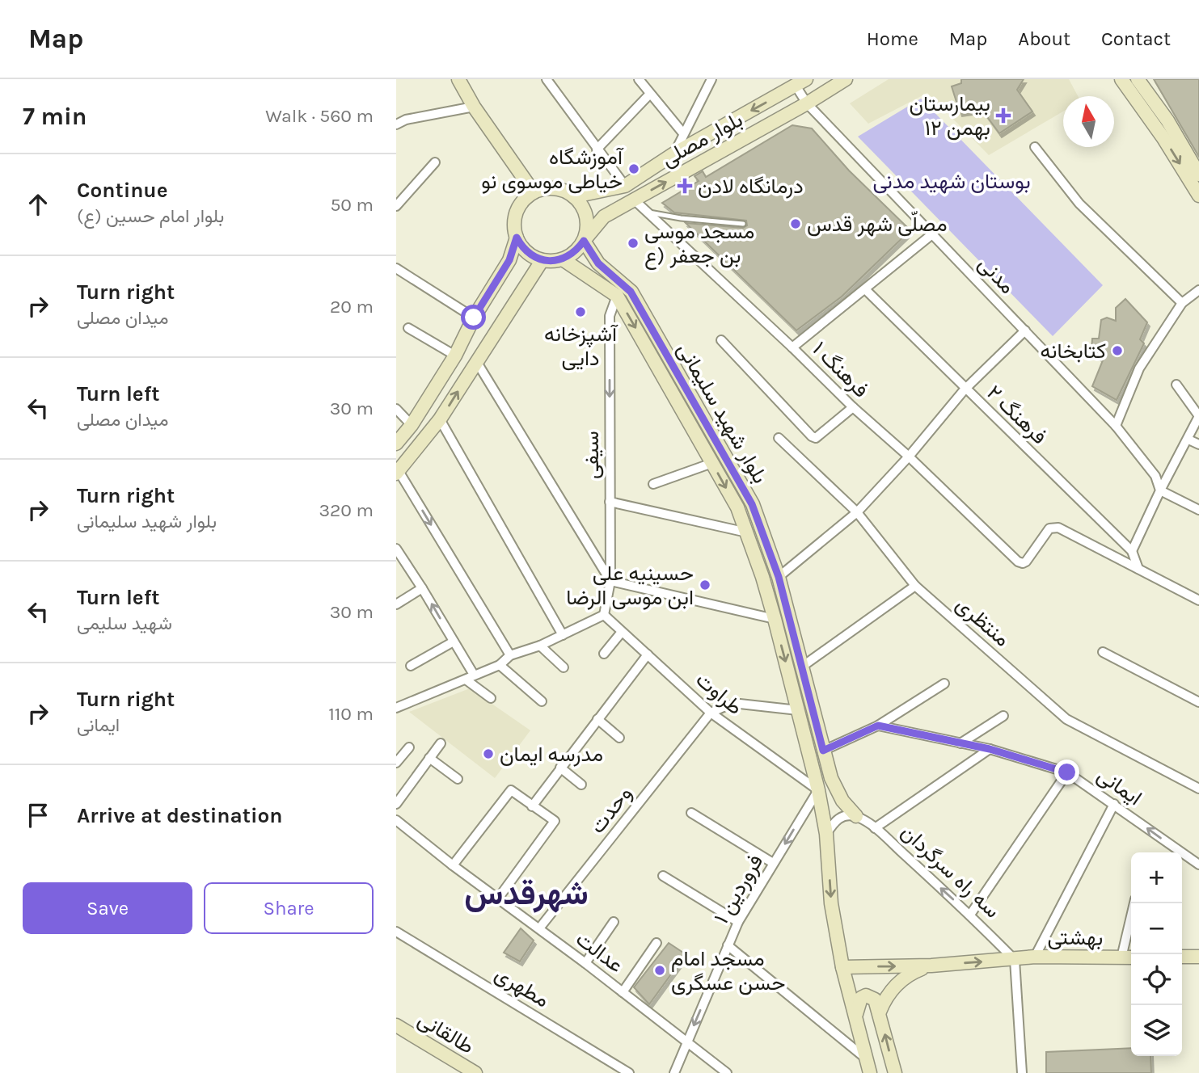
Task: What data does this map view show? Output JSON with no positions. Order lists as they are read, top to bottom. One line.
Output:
{"streets":{"main road":["بلوار مصلی","بلوار شهید سلیمانی","بهشتی","طالقانی"],"street":["مدنی","فرهنگ ۱","فرهنگ ۲","سیفی","منتظری","طراوت","ایمانی","وحدت","سه راه سرگردان","فروردین ۱","عدالت","مطهری"]},"crossings":[["بلوار مصلی","مدنی"],["بلوار مصلی","فرهنگ ۱"],["بلوار مصلی","بلوار شهید سلیمانی"],["فرهنگ ۱","فرهنگ ۲"],["بلوار شهید سلیمانی","سیفی"],["بلوار شهید سلیمانی","طراوت"],["بلوار شهید سلیمانی","سه راه سرگردان"],["بلوار شهید سلیمانی","فروردین ۱"],["سیفی","طراوت"],["طراوت","وحدت"],["طراوت","فروردین ۱"],["وحدت","عدالت"],["سه راه سرگردان","بهشتی"],["فروردین ۱","عدالت"]],"one_way":["سیفی","سه راه سرگردان","فروردین ۱"],"districts":["شهرقدس"],"parks":["بوستان شهید مدنی"],"places":{"health":["بیمارستان ۱۲ بهمن","درمانگاه لادن"],"other":["آموزشگاه خیاطی موسوی نو","مصلّی شهر قدس","مسجد موسی بن جعفر (ع","آشپزخانه دایی","کتابخانه","حسینیه علی ابن موسی الرضا","مدرسه ایمان","مسجد امام حسن عسگری"]},"north":"top","page":{"header":"Map","nav":["Home","Map","About","Contact"],"heading":["7 min","Walk · 560 m"],"list":[["Continue","بلوار امام حسین (ع)","50 m"],["Turn right","میدان مصلی","20 m"],["Turn left","میدان مصلی","30 m"],["Turn right","بلوار شهید سلیمانی","320 m"],["Turn left","شهید سلیمی","30 m"],["Turn right","ایمانی","110 m"],"Arrive at destination"],"map_buttons":["+","−"],"buttons":["Save","Share"]}}
